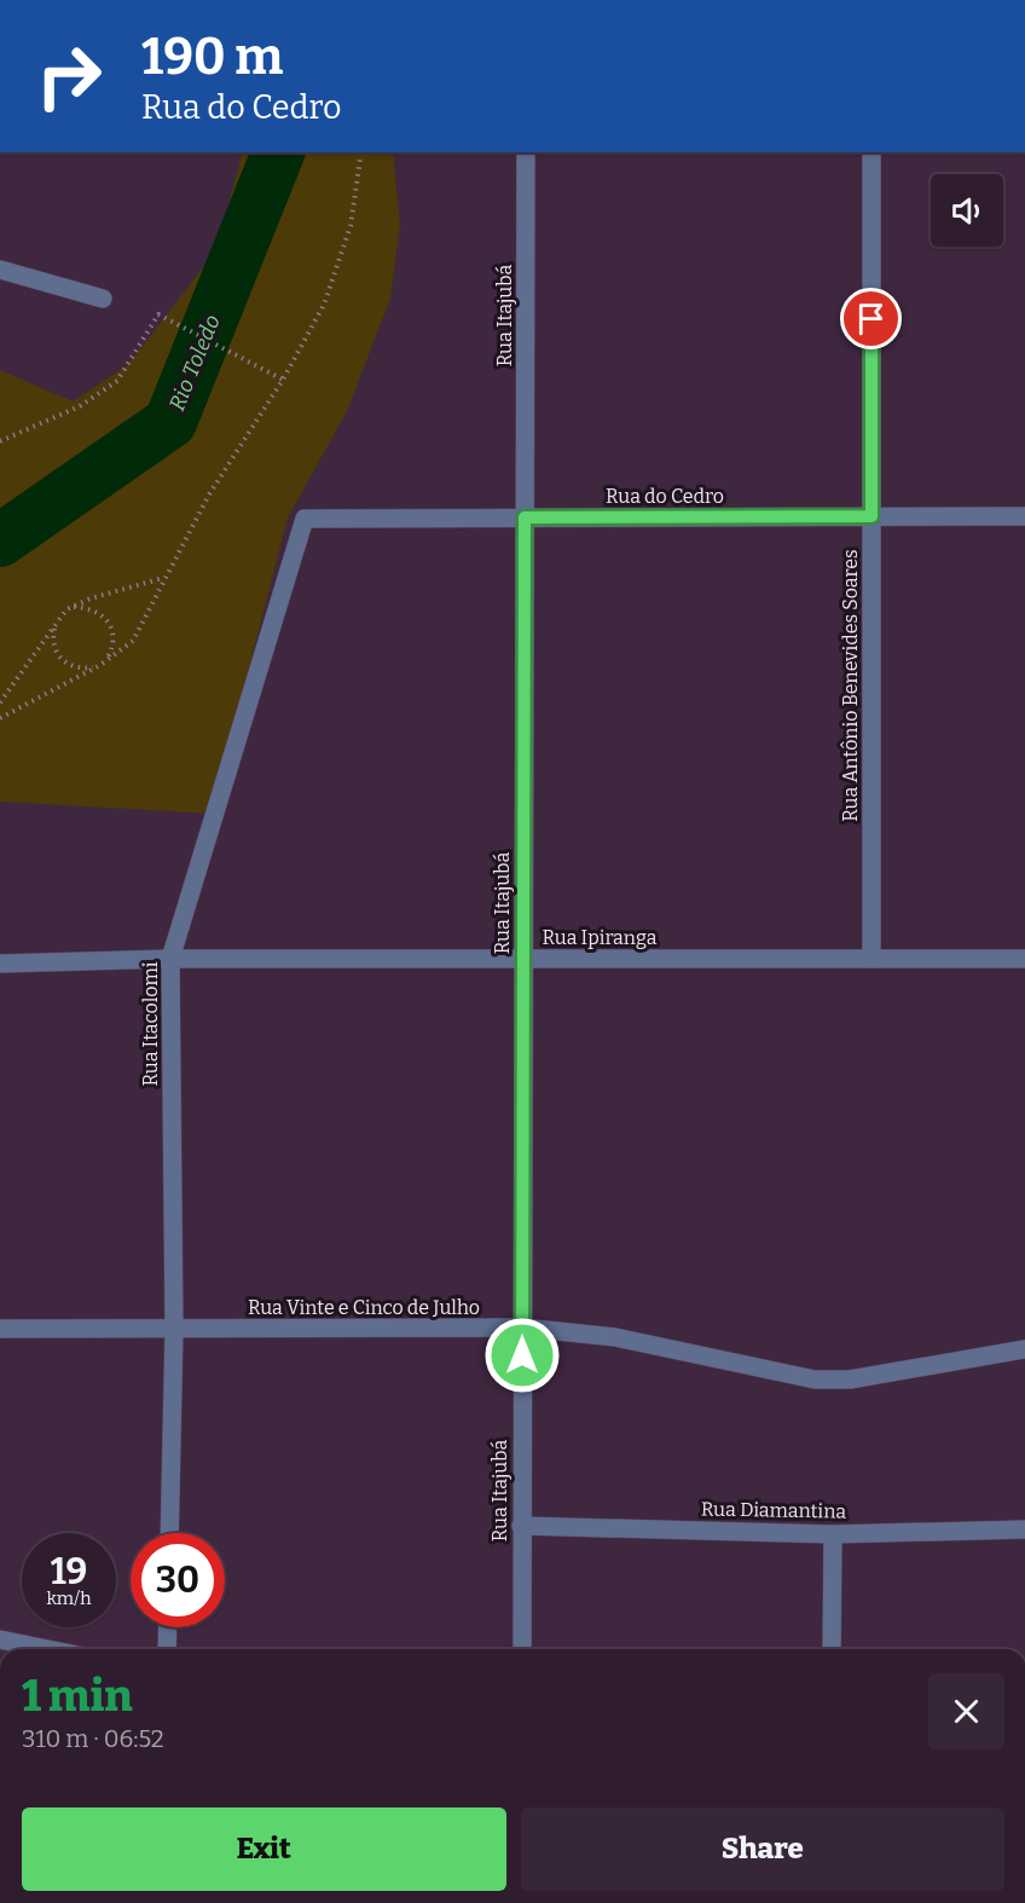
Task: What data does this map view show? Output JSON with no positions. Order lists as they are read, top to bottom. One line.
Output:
{"streets":{"street":["Rua Itajubá","Rua do Cedro","Rua Antônio Benevides Soares","Rua Ipiranga","Rua Itacolomi","Rua Vinte e Cinco de Julho","Rua Diamantina"]},"crossings":[["Rua Itajubá","Rua do Cedro"],["Rua Itajubá","Rua Ipiranga"],["Rua Itajubá","Rua Vinte e Cinco de Julho"],["Rua Itajubá","Rua Diamantina"],["Rua do Cedro","Rua Antônio Benevides Soares"],["Rua do Cedro","Rua Itacolomi"],["Rua Antônio Benevides Soares","Rua Ipiranga"],["Rua Ipiranga","Rua Itacolomi"],["Rua Itacolomi","Rua Vinte e Cinco de Julho"]],"water":["Rio Toledo"],"page":{"turn":["190 m","Rua do Cedro"],"speed":"19 km/h","limit":"30","heading":["1 min","310 m · 06:52"],"buttons":["Exit","Share"]}}
